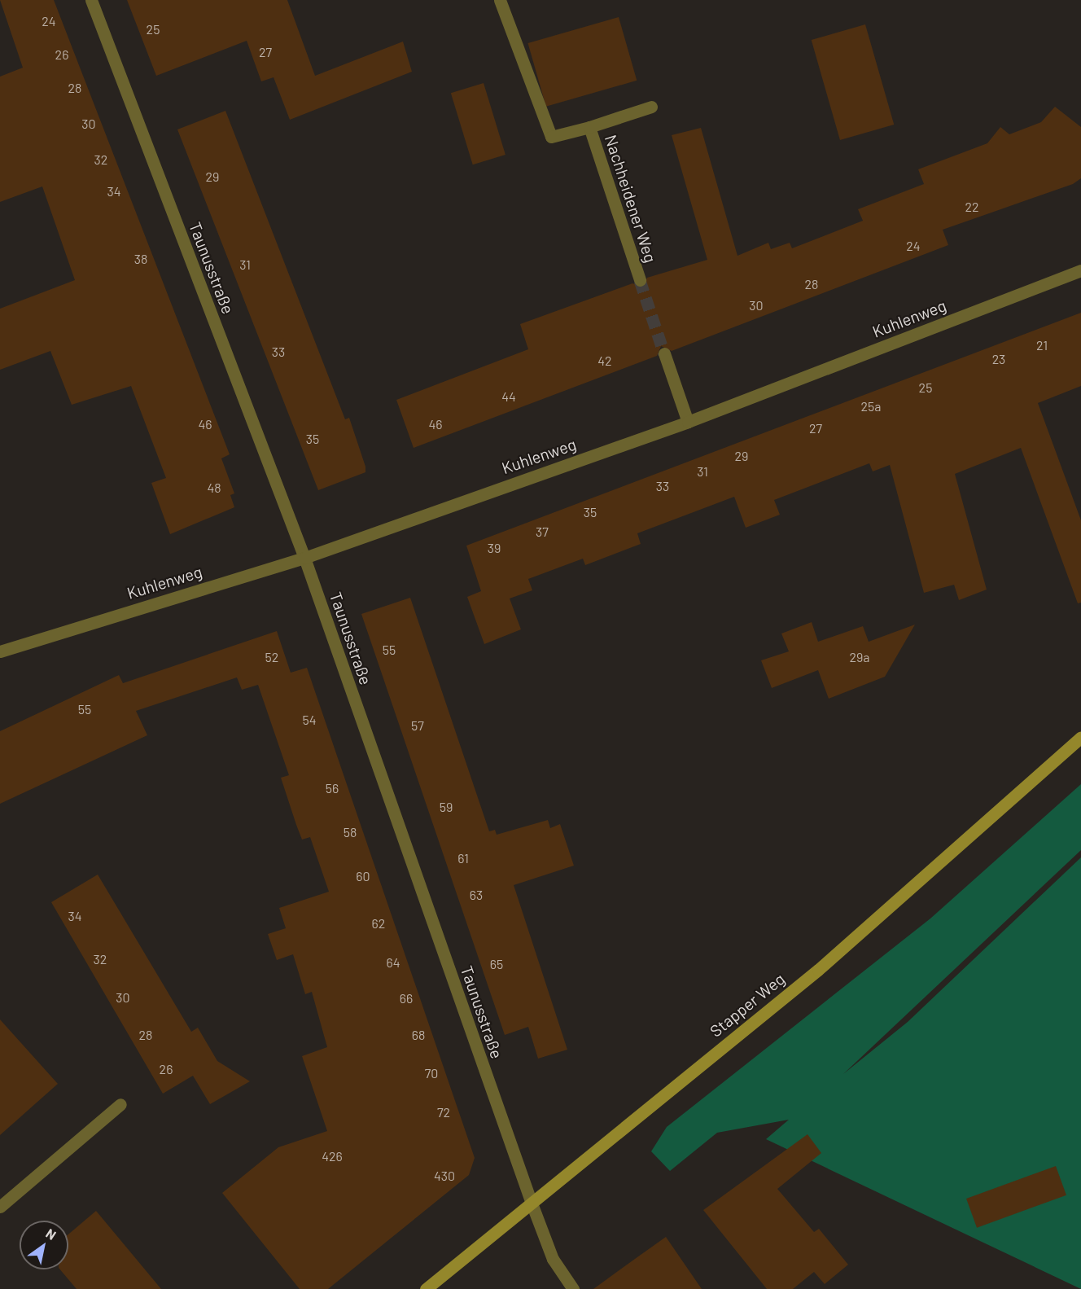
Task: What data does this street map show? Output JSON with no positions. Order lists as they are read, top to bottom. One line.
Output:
{"streets":{"main road":["Stapper Weg"],"street":["Nachheidener Weg","Taunusstraße","Kuhlenweg"]},"crossings":[["Taunusstraße","Kuhlenweg"],["Taunusstraße","Stapper Weg"]],"house_numbers":["24","25","27","26","28","30","32","29","34","22","24","38","31","28","30","21","33","23","42","25","44","25a","46","46","27","35","29","31","33","48","35","37","39","55","52","29a","55","54","57","56","59","58","61","60","63","34","62","32","64","65","30","66","28","68","26","70","72","426","430"],"north":"top right"}
